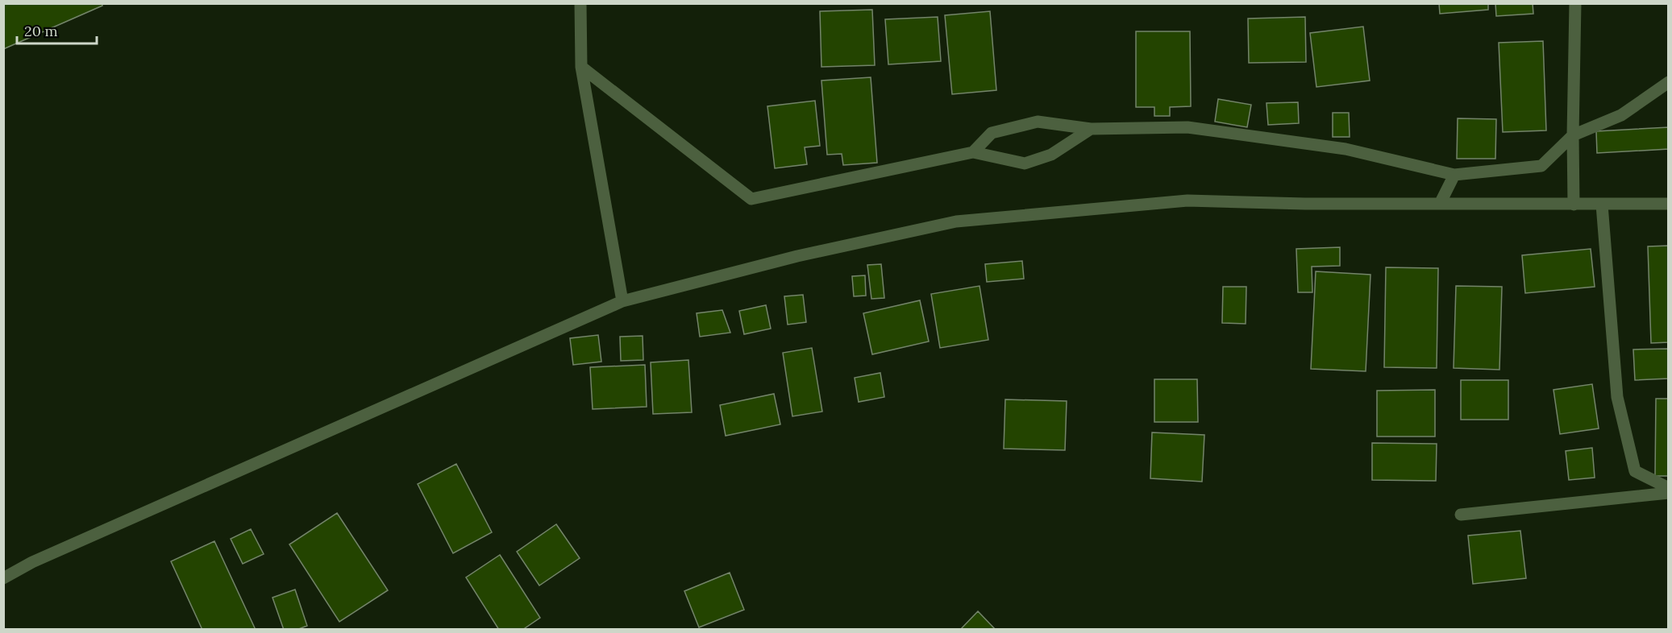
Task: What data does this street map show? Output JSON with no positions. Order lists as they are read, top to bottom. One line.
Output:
{"scale_bar":"20 m"}
